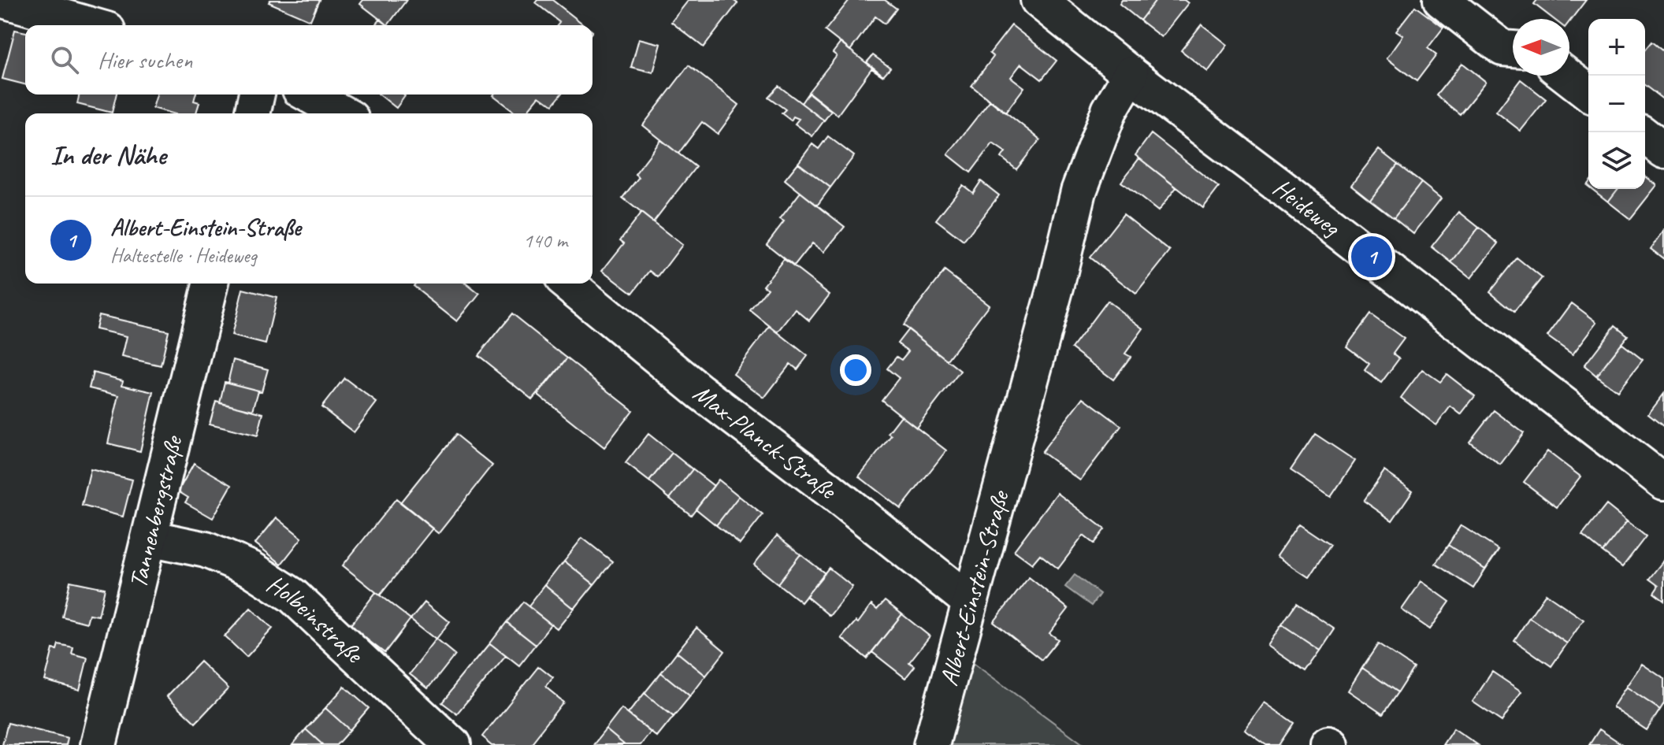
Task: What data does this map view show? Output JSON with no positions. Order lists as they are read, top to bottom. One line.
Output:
{"streets":{"street":["Heideweg","Max-Planck-Straße","Tannenbergstraße","Albert-Einstein-Straße","Holbeinstraße"]},"crossings":[["Heideweg","Albert-Einstein-Straße"],["Max-Planck-Straße","Albert-Einstein-Straße"],["Tannenbergstraße","Holbeinstraße"]],"north":"left","page":{"map_buttons":["+","−"],"search":"Hier suchen","heading":"In der Nähe","list":[{"mark":"1","name":"Albert-Einstein-Straße","note":"Haltestelle · Heideweg","value":"140 m"}],"pins":"1"}}
